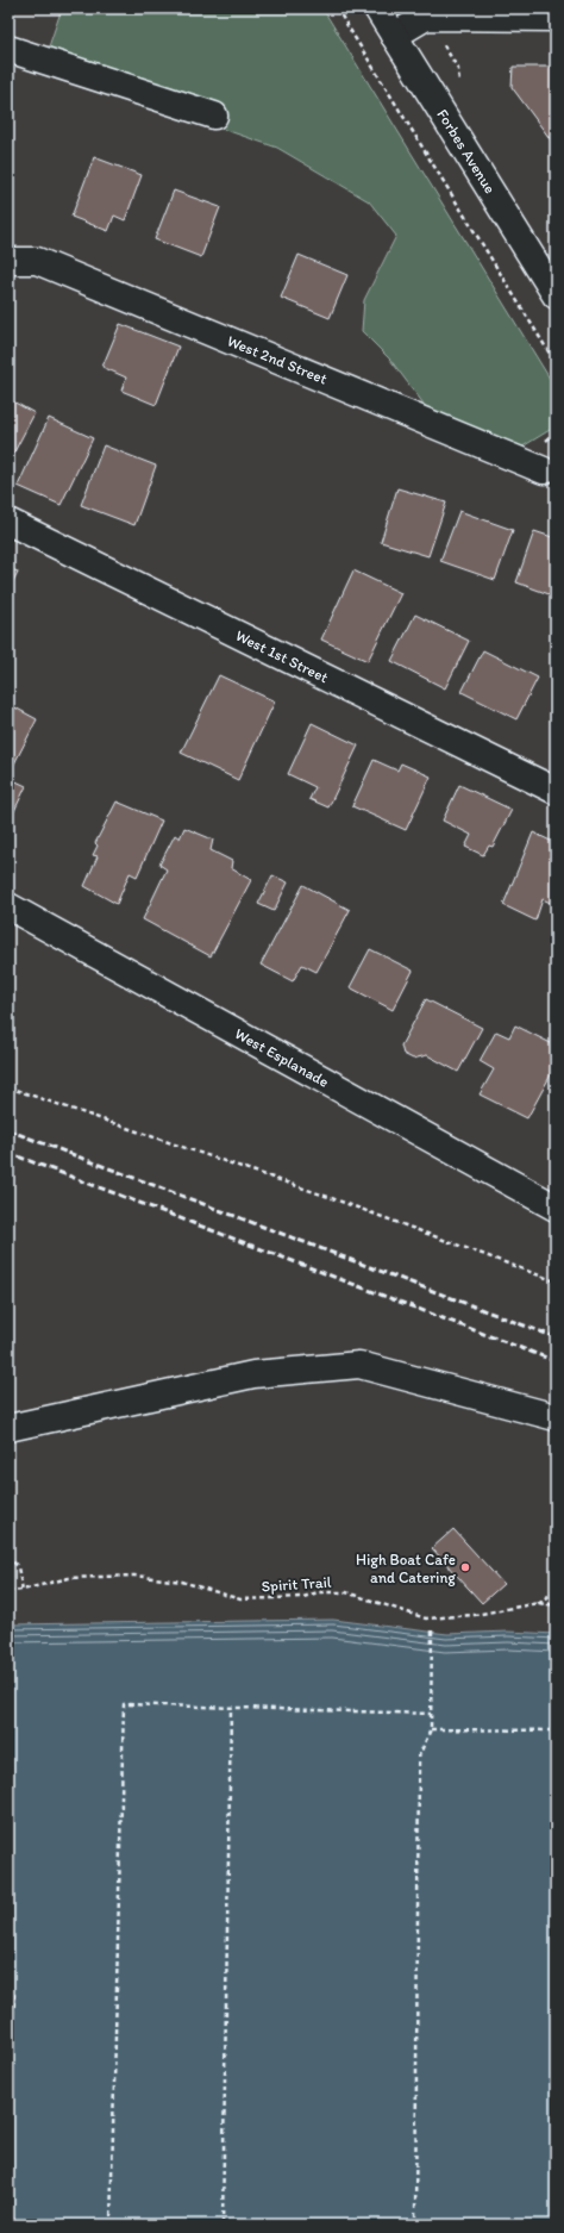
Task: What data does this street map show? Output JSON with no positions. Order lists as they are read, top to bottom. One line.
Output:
{"streets":{"street":["Forbes Avenue","West 2nd Street","West 1st Street","West Esplanade"],"path":["Spirit Trail"]},"places":["High Boat Cafe and Catering"]}
